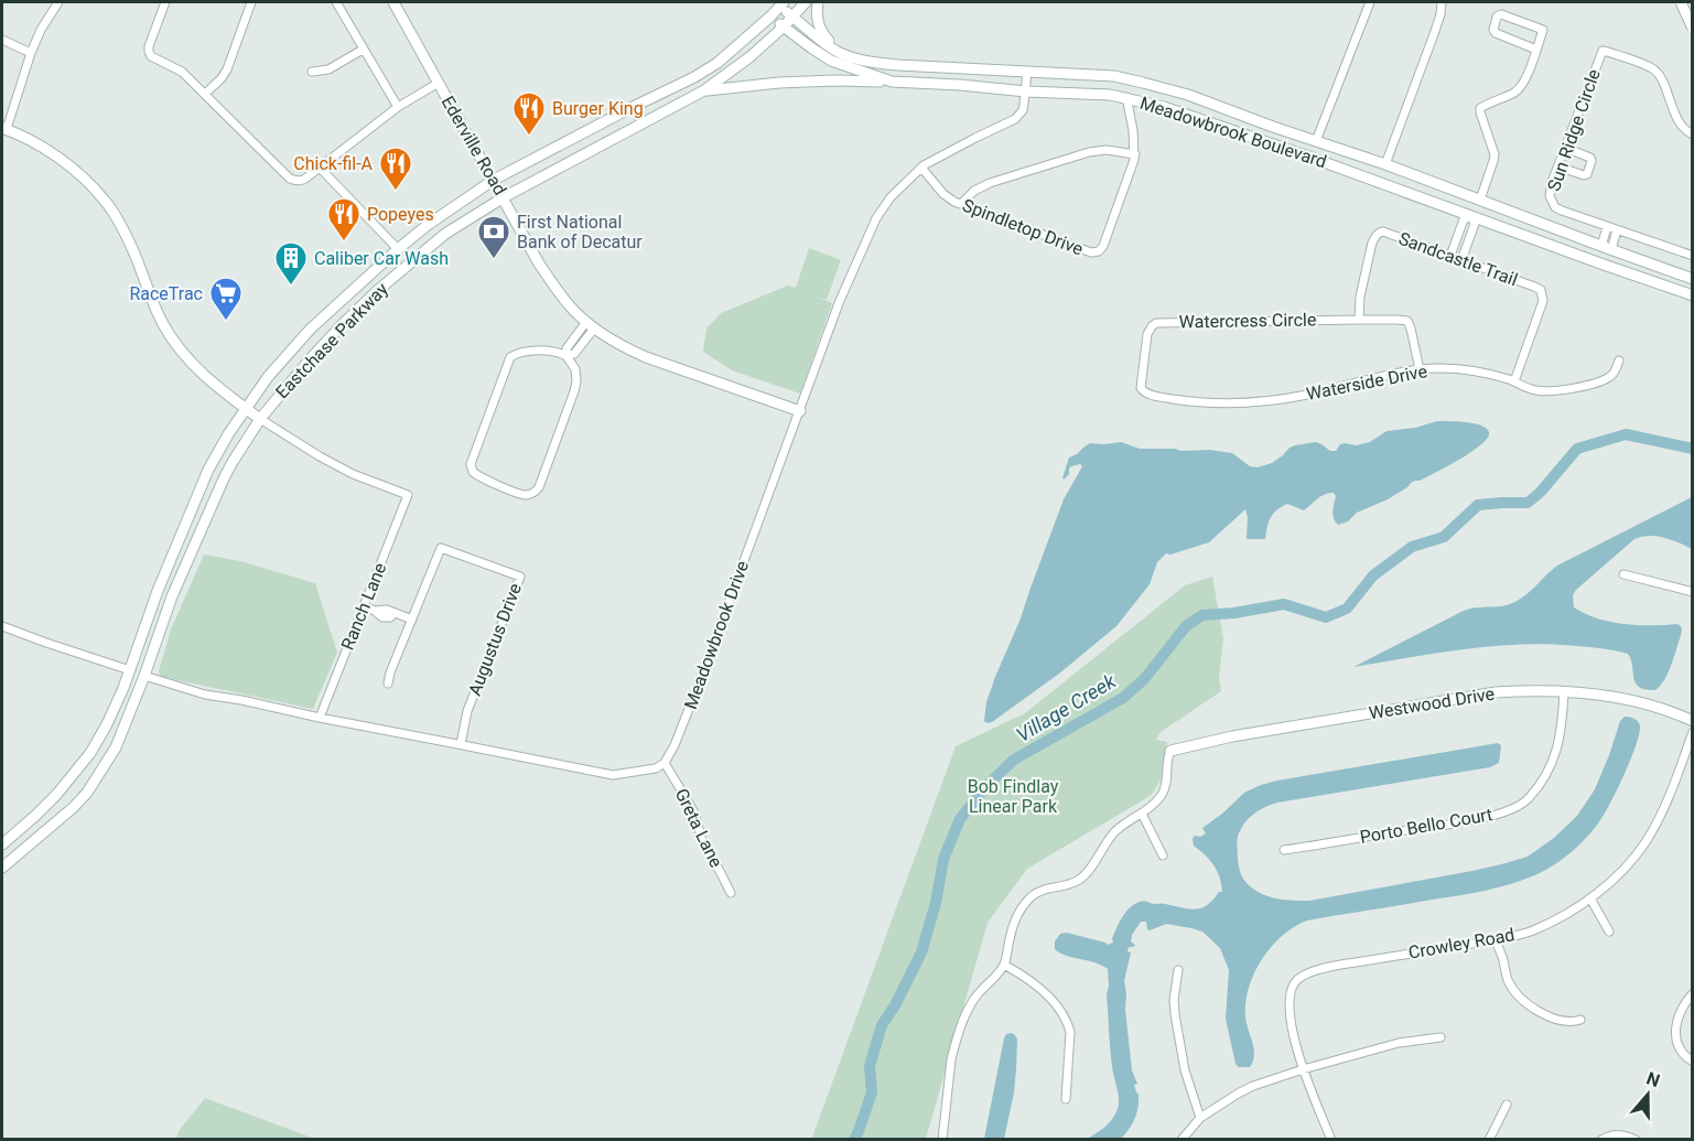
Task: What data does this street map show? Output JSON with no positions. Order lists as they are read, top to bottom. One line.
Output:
{"streets":{"main road":["Meadowbrook Boulevard","Ederville Road","Eastchase Parkway","Westwood Drive"],"street":["Sun Ridge Circle","Spindletop Drive","Sandcastle Trail","Watercress Circle","Waterside Drive","Ranch Lane","Meadowbrook Drive","Augustus Drive","Porto Bello Court","Greta Lane","Crowley Road"]},"crossings":[["Meadowbrook Boulevard","Eastchase Parkway"],["Meadowbrook Boulevard","Meadowbrook Drive"],["Ederville Road","Eastchase Parkway"],["Ederville Road","Meadowbrook Drive"],["Spindletop Drive","Meadowbrook Drive"],["Sandcastle Trail","Watercress Circle"],["Sandcastle Trail","Waterside Drive"],["Watercress Circle","Waterside Drive"],["Eastchase Parkway","Ranch Lane"],["Meadowbrook Drive","Greta Lane"],["Westwood Drive","Porto Bello Court"]],"water":["Village Creek"],"parks":["Bob Findlay Linear Park"],"places":{"restaurant":["Burger King","Chick-fil-A","Popeyes"],"bank":["First National Bank of Decatur"],"building":["Caliber Car Wash"],"supermarket":["RaceTrac"]},"north":"top"}
